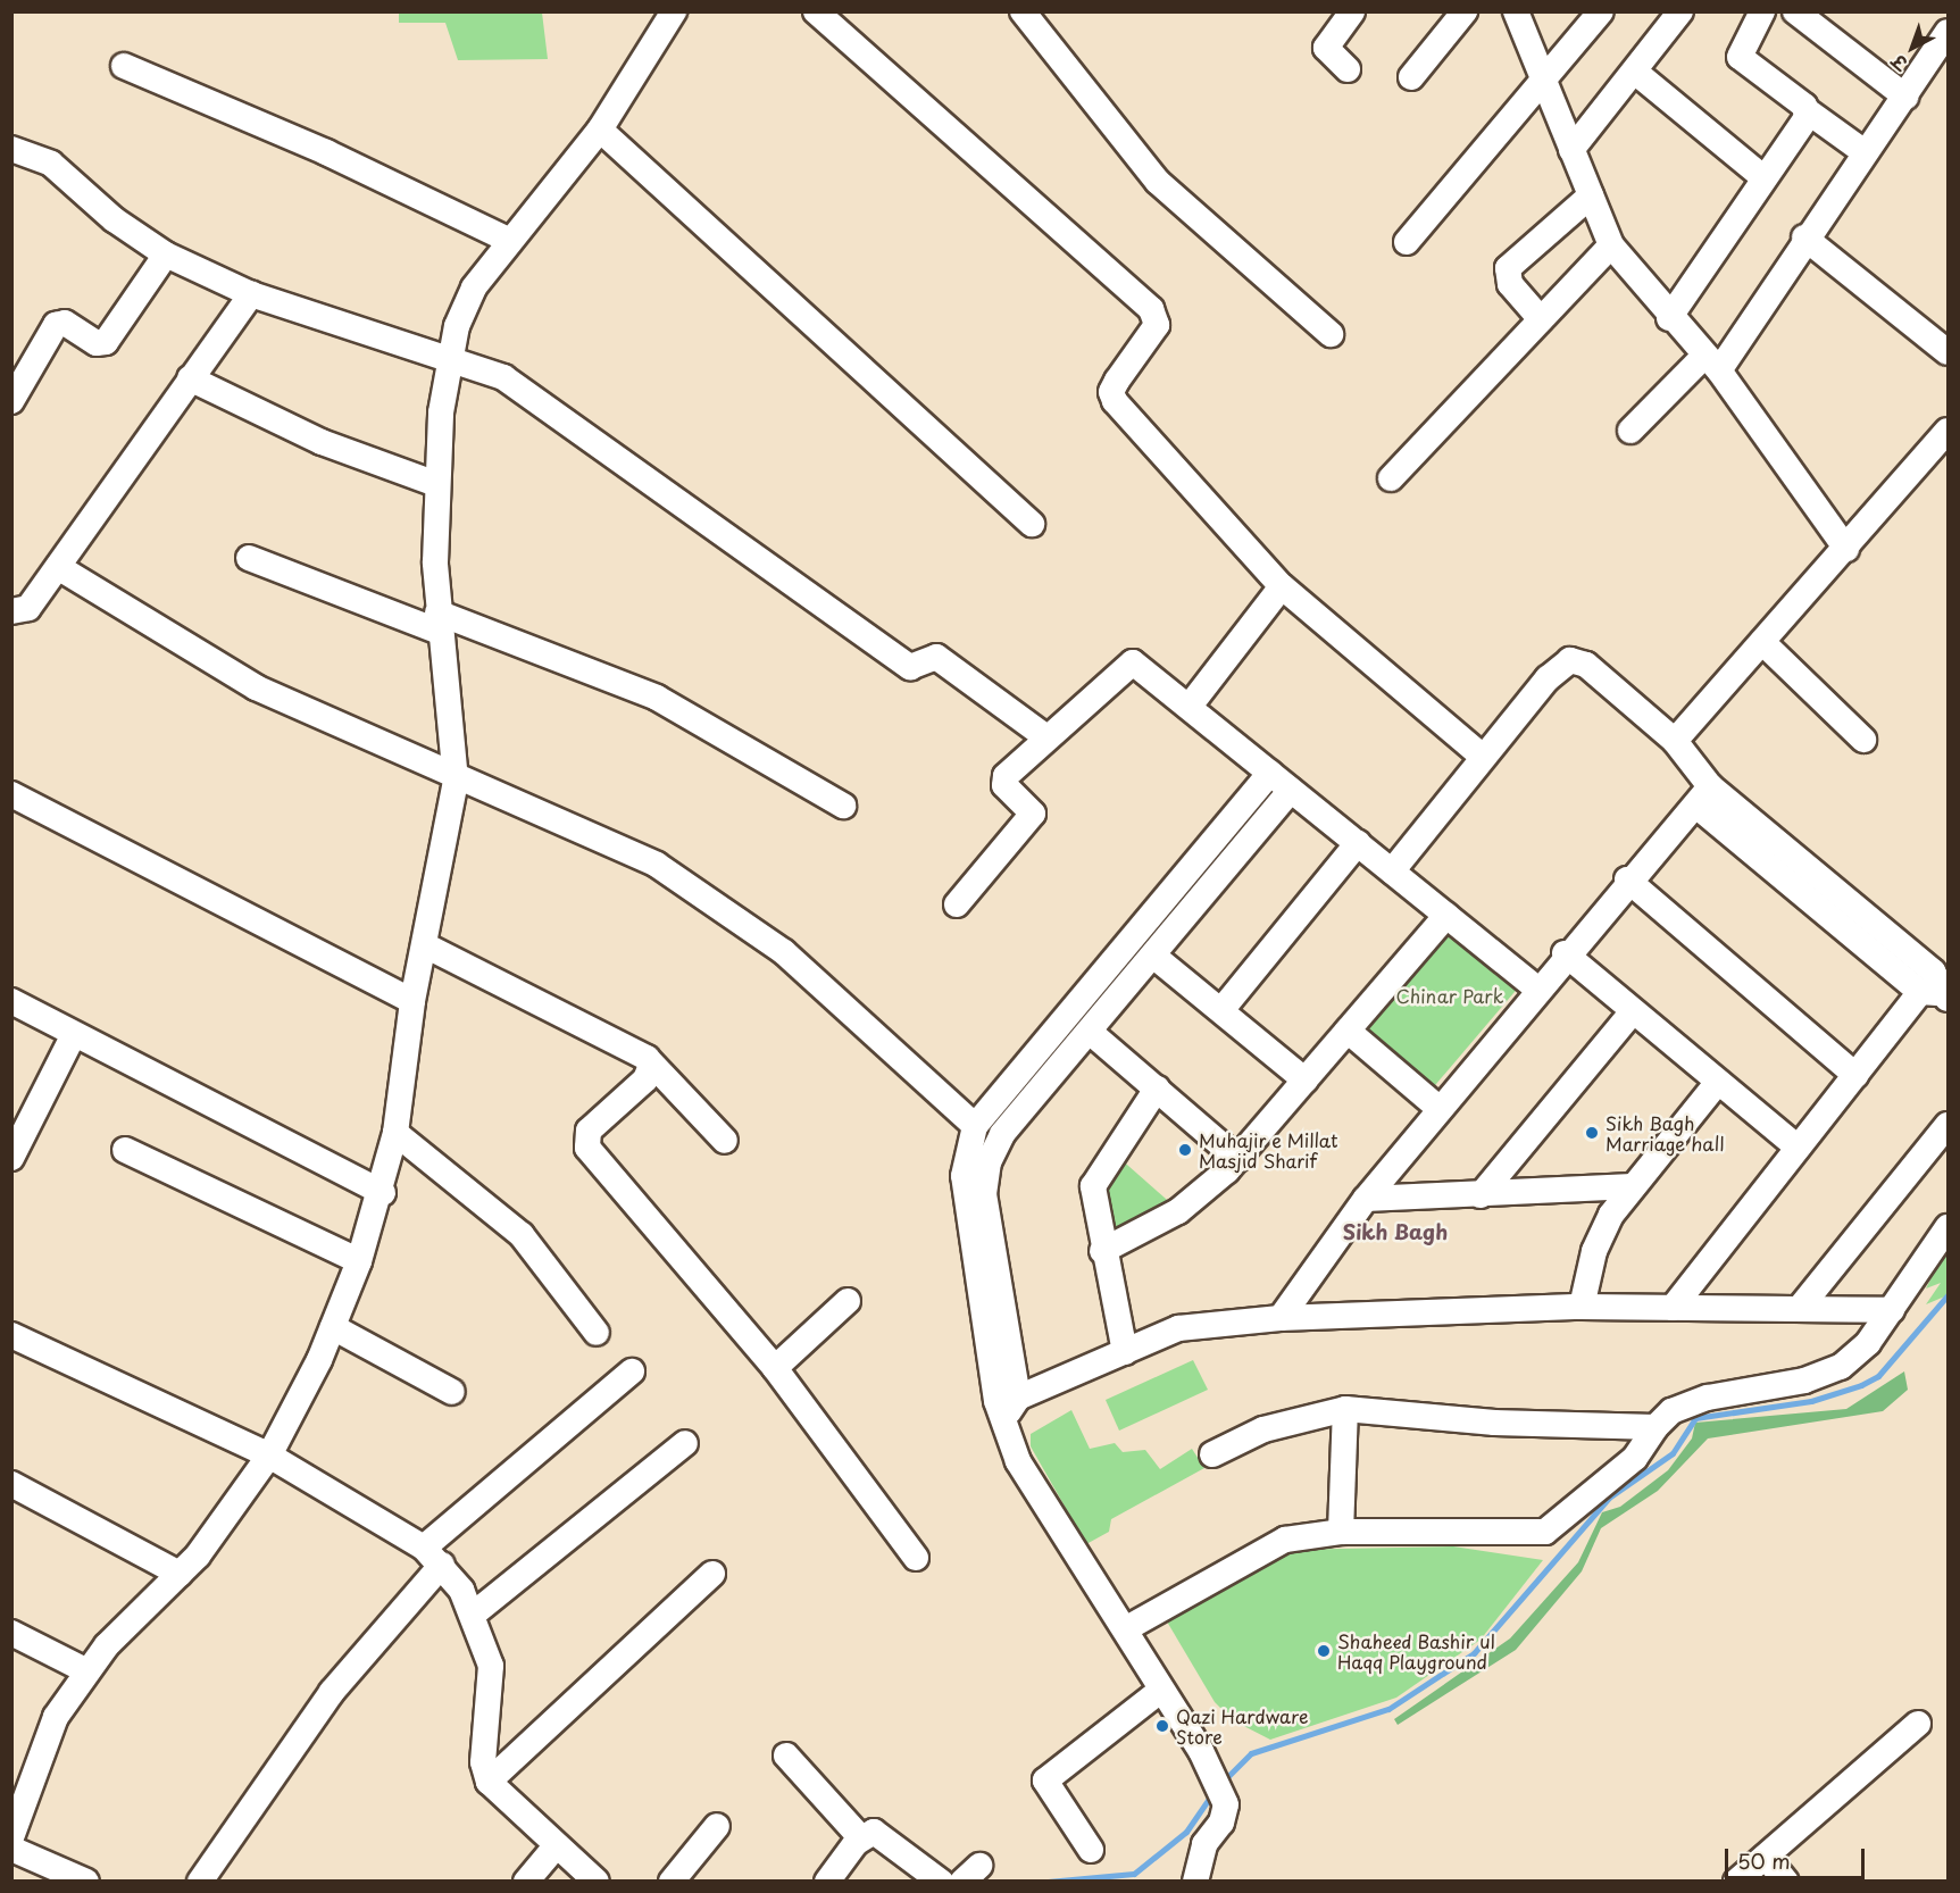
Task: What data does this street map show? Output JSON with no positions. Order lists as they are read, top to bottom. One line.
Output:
{"districts":["Sikh Bagh"],"parks":["Chinar Park"],"places":["Sikh Bagh Marriage hall","Muhajir e Millat Masjid Sharif","Shaheed Bashir ul Haqq Playground","Qazi Hardware Store"],"scale_bar":"50 m","north":"bottom left"}
